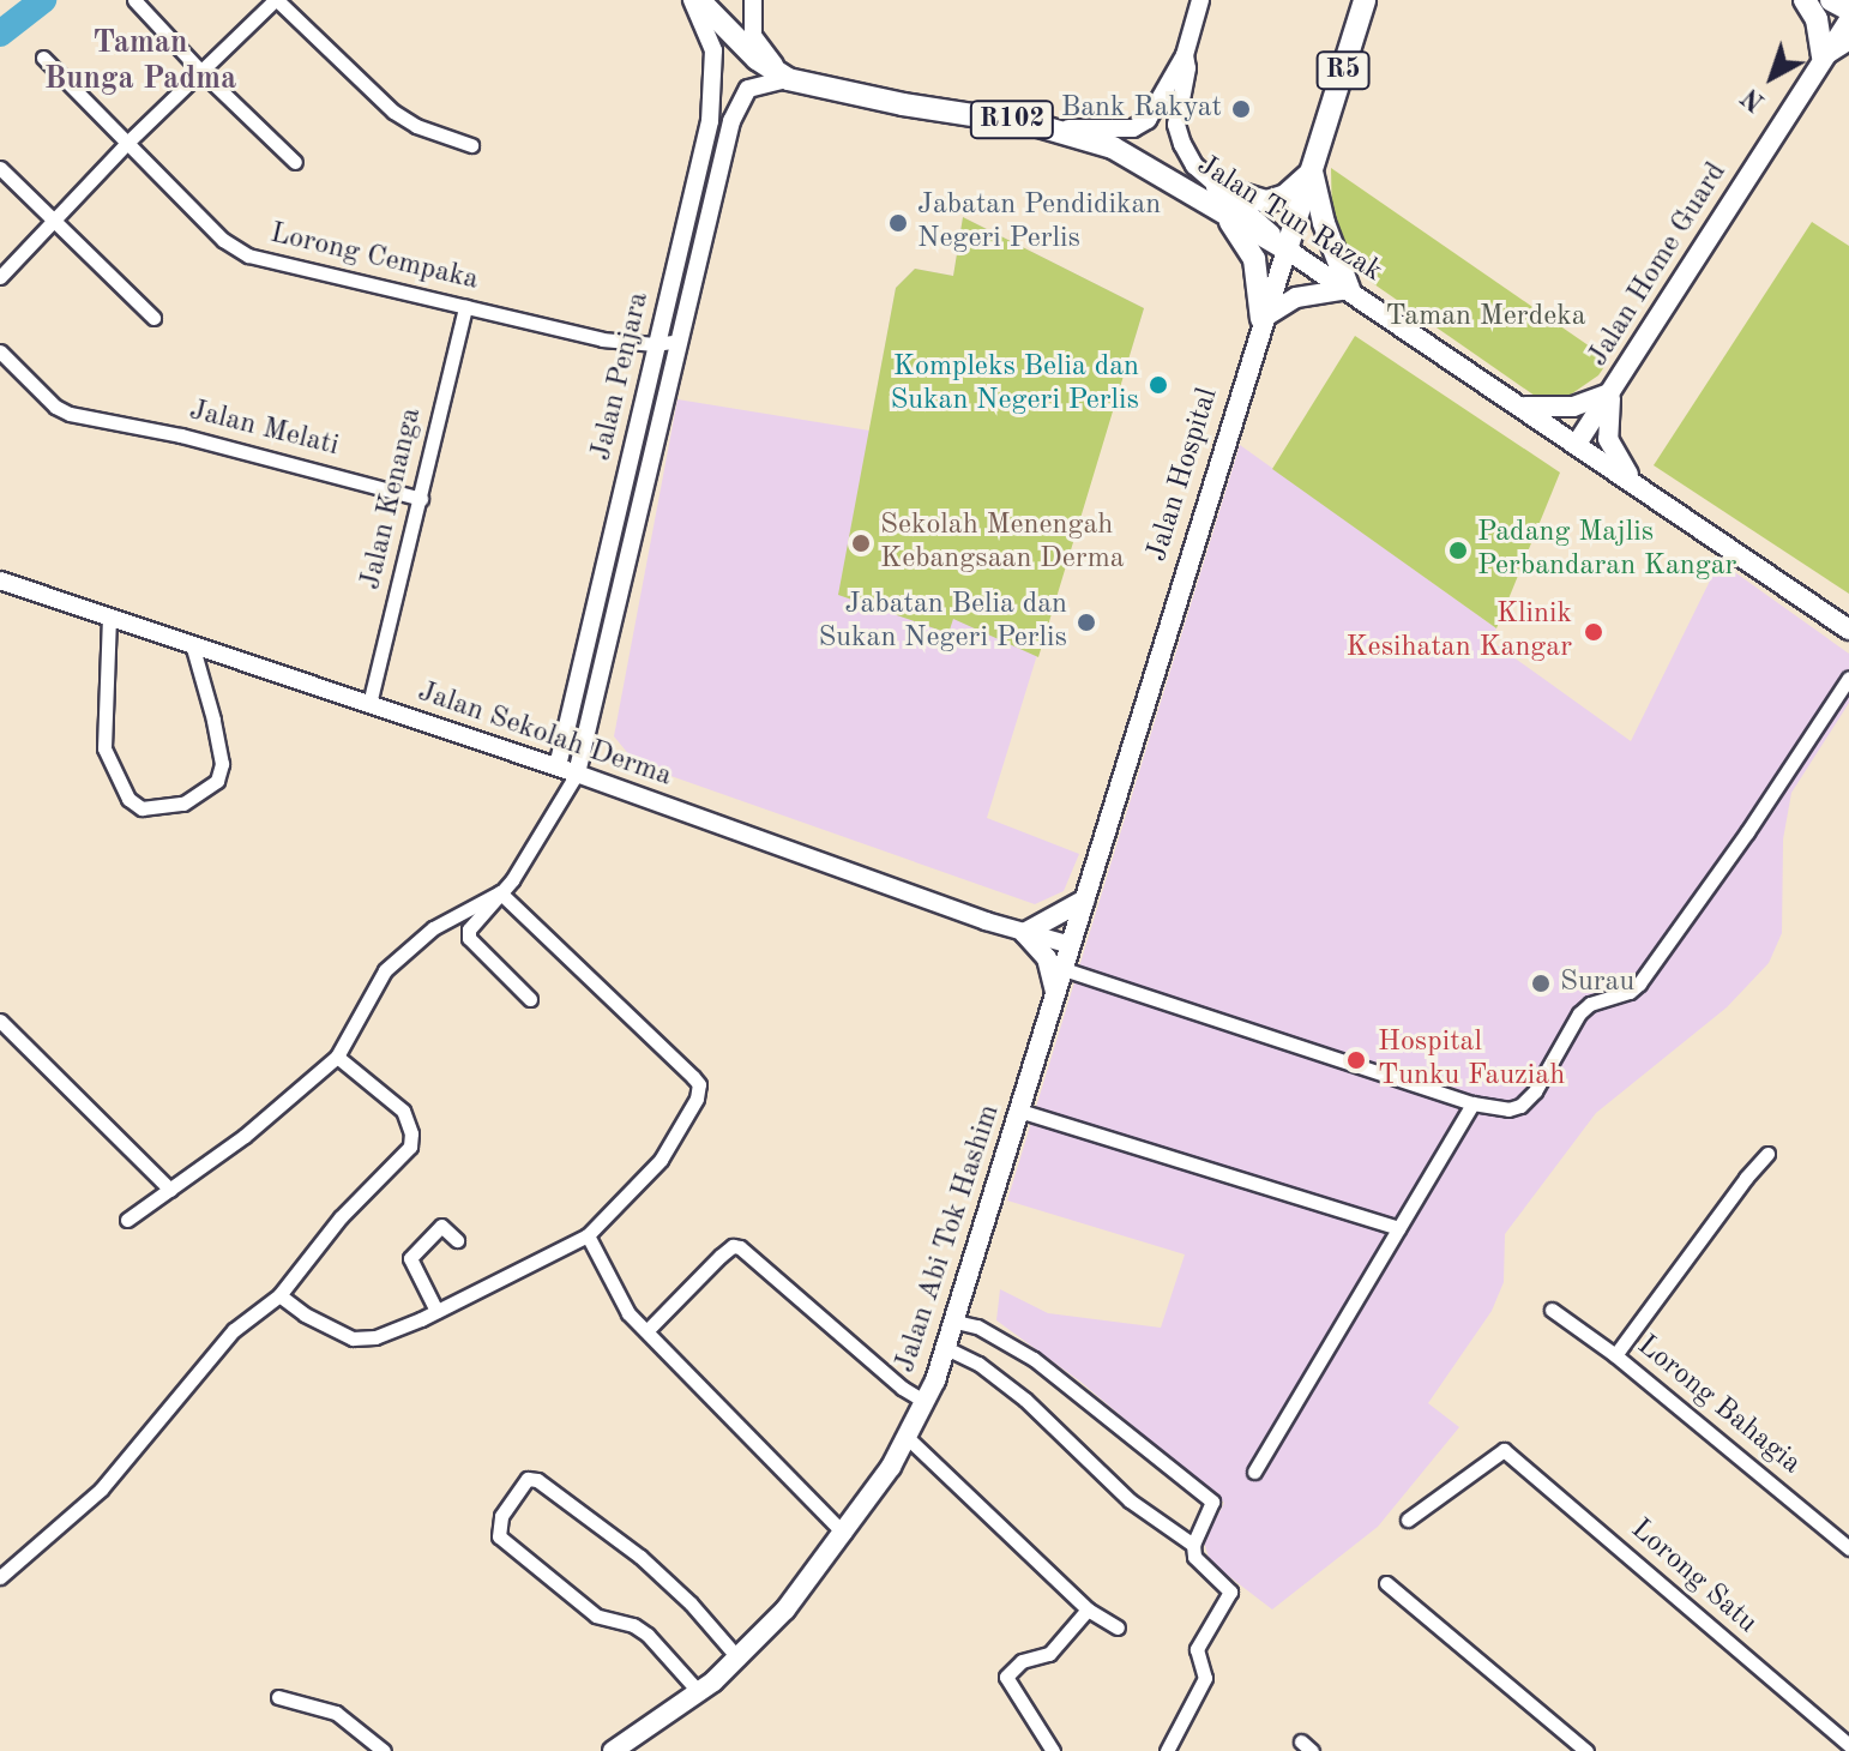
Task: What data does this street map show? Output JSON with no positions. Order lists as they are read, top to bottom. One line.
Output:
{"streets":{"main road":["R5","R102","Jalan Tun Razak","Jalan Home Guard","Jalan Hospital","Jalan Abi Tok Hashim"],"street":["Lorong Cempaka","Jalan Penjara","Jalan Melati","Jalan Kenanga","Jalan Sekolah Derma","Lorong Bahagia","Lorong Satu"]},"crossings":[["Jalan Tun Razak","Jalan Home Guard"],["Jalan Tun Razak","Jalan Hospital"],["Lorong Cempaka","Jalan Penjara"],["Lorong Cempaka","Jalan Kenanga"],["Jalan Penjara","Jalan Sekolah Derma"],["Jalan Melati","Jalan Kenanga"],["Jalan Hospital","Jalan Sekolah Derma"],["Jalan Hospital","Jalan Abi Tok Hashim"],["Jalan Kenanga","Jalan Sekolah Derma"]],"districts":["Taman Bunga Padma"],"parks":["Taman Merdeka"],"places":["Bank Rakyat","Jabatan Pendidikan Negeri Perlis","Kompleks Belia dan Sukan Negeri Perlis","Sekolah Menengah Kebangsaan Derma","Padang Majlis Perbandaran Kangar","Jabatan Belia dan Sukan Negeri Perlis","Klinik Kesihatan Kangar","Surau","Hospital Tunku Fauziah"],"north":"bottom left"}
